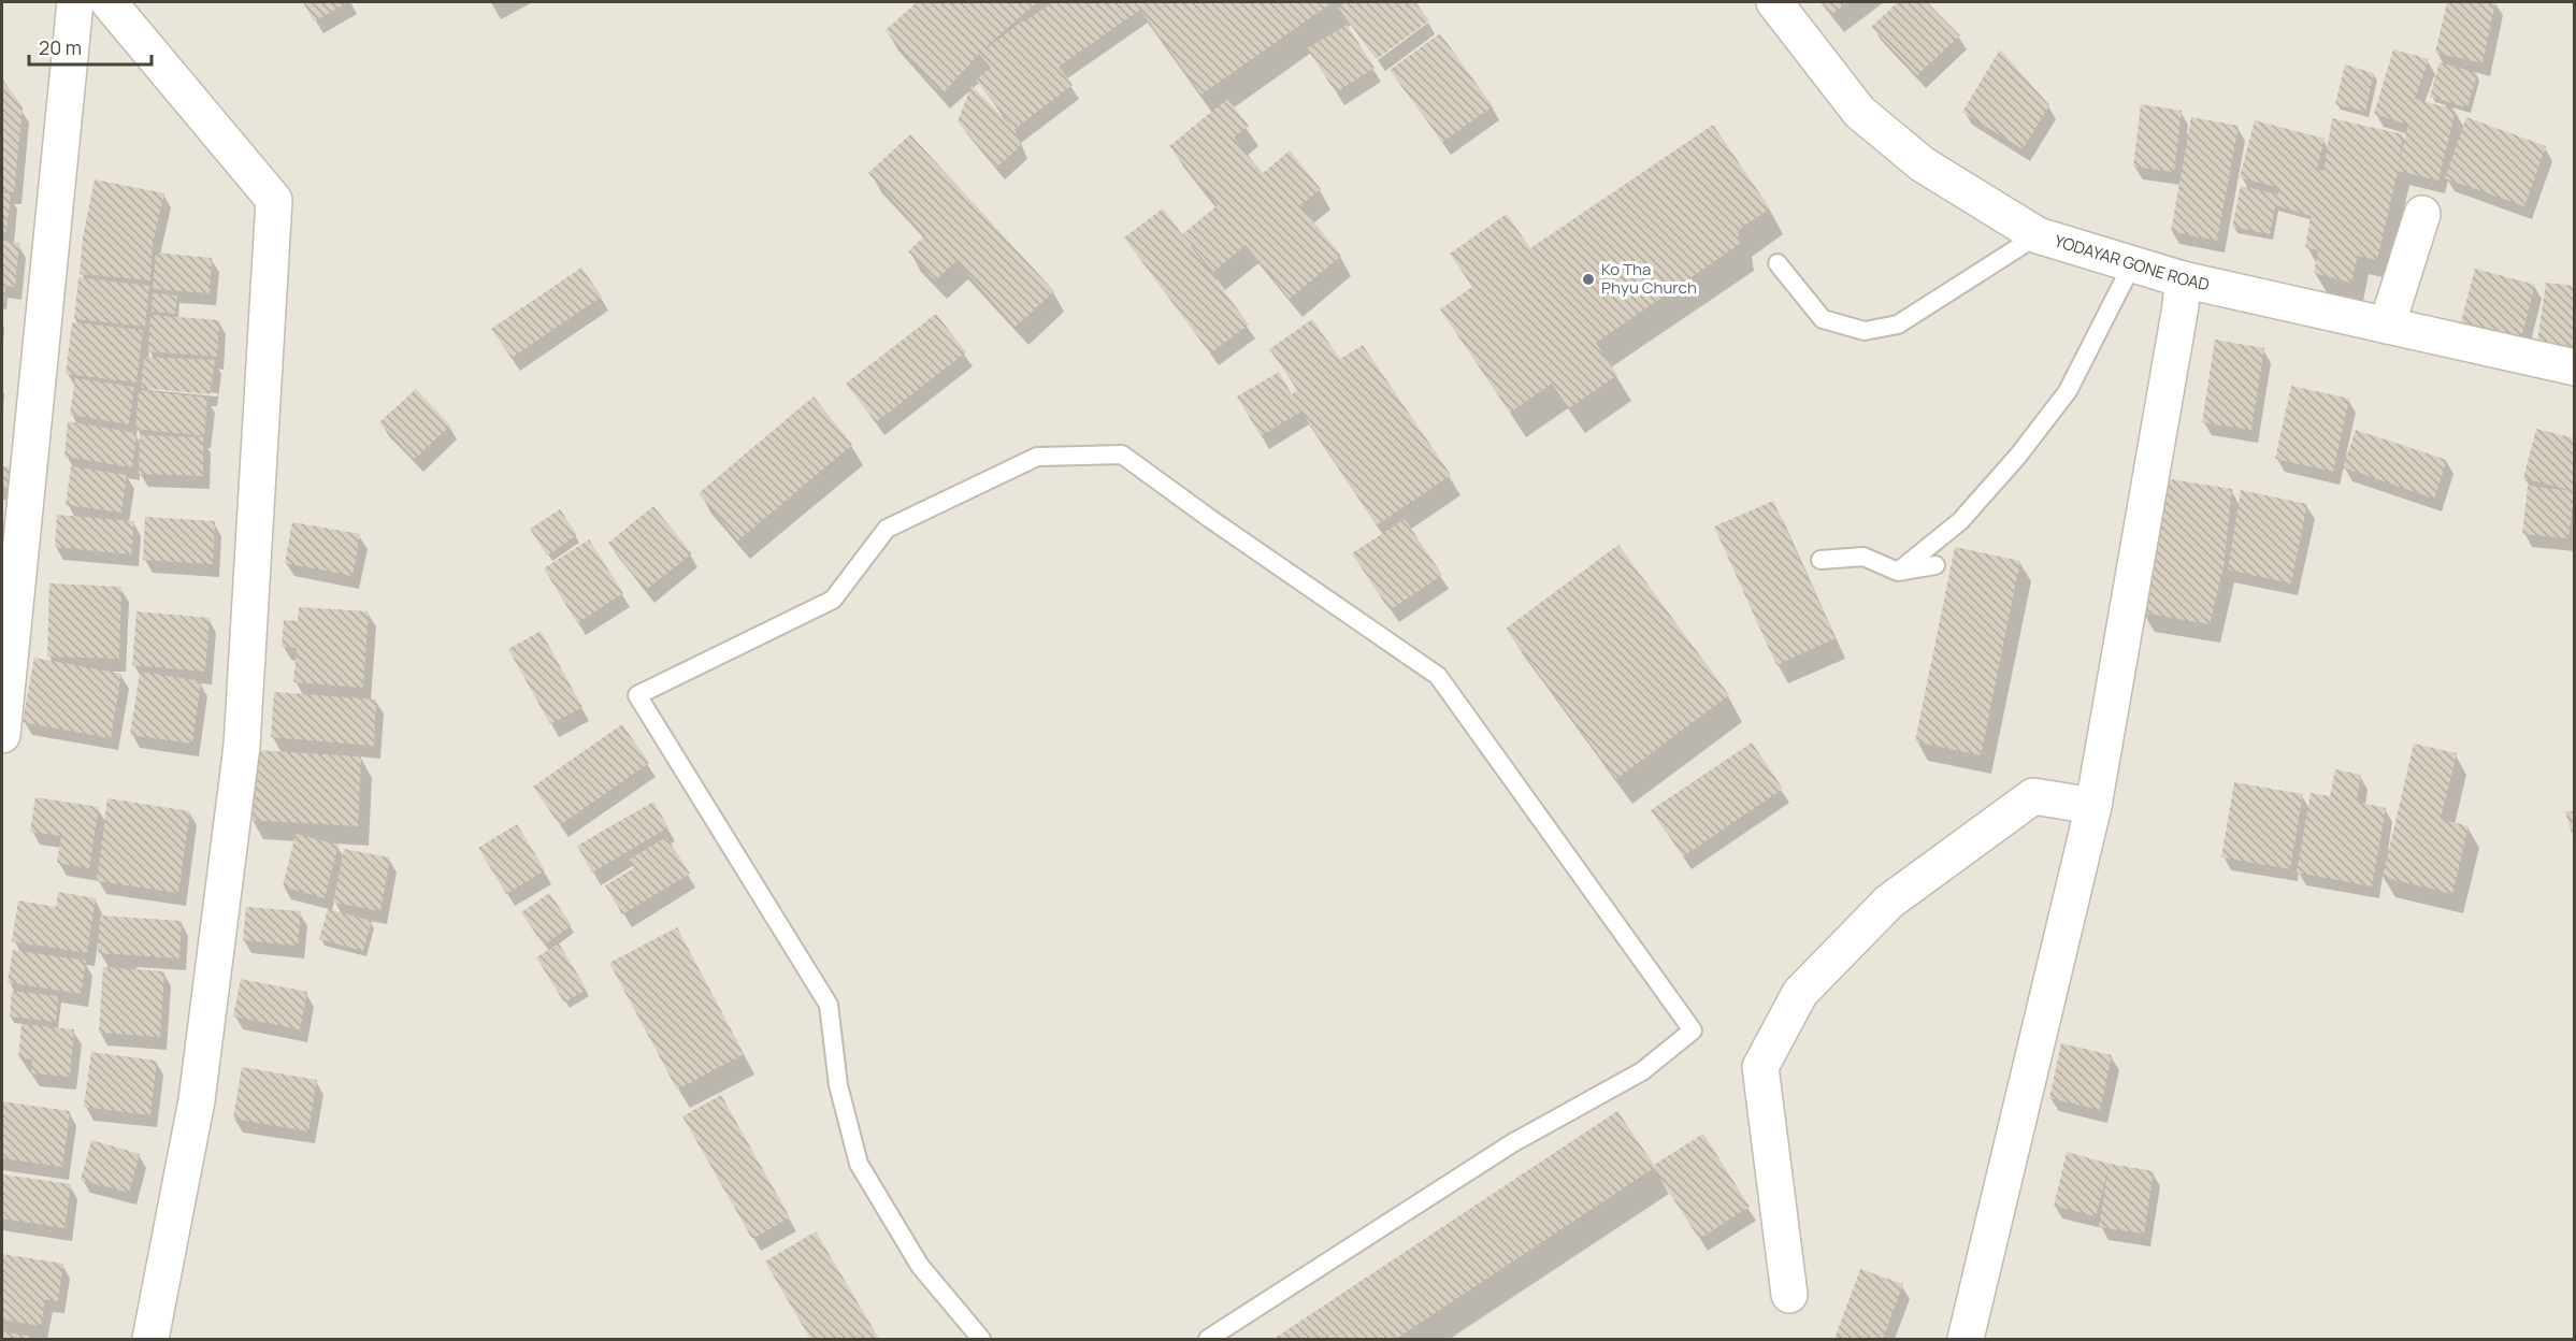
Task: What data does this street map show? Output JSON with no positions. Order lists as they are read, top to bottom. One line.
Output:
{"streets":{"street":["YODAYAR GONE ROAD"]},"places":["Ko Tha Phyu Church"],"scale_bar":"20 m"}
